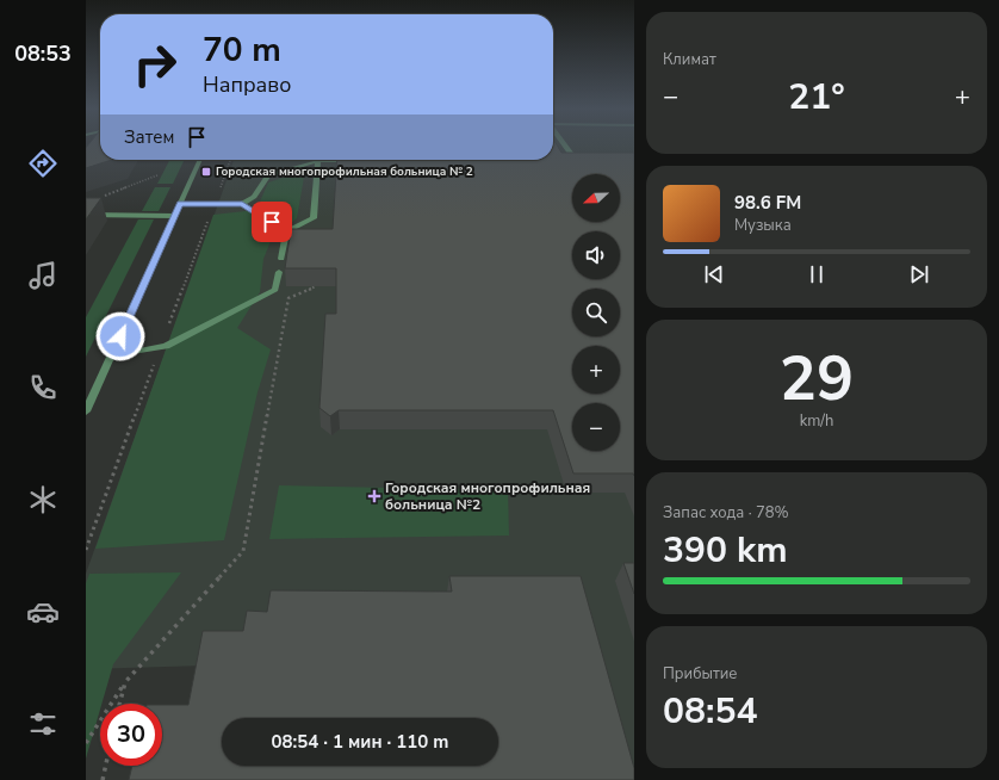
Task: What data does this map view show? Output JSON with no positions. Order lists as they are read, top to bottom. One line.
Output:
{"places":{"transit":["Городская многопрофильная больница № 2"],"health":["Городская многопрофильная больница №2"]},"north":"left","page":{"tabs":"08:53","tile":["Климат",["29","km/h"],["Запас хода · 78%","390 km"],["Прибытие","08:54"]],"turn":["70 m","Направо"],"heat":["−","21°","+"],"then":"Затем","map_buttons":["+","−"],"song":["98.6 FM","Музыка"],"limit":"30","trip":"08:54 · 1 мин · 110 m"}}
